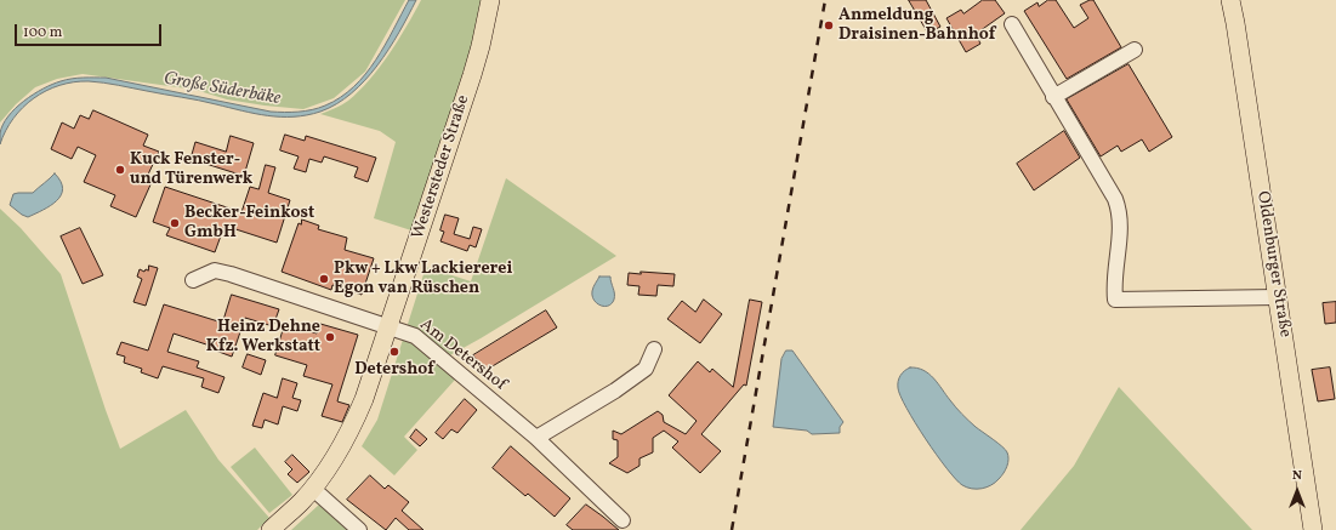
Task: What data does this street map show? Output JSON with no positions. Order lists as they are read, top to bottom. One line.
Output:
{"streets":{"main road":["Westersteder Straße","Oldenburger Straße"],"street":["Am Detershof"]},"crossings":[["Westersteder Straße","Am Detershof"]],"water":["Große Süderbäke"],"places":["Anmeldung Draisinen-Bahnhof","Kuck Fenster- und Türenwerk","Becker-Feinkost GmbH","Pkw + Lkw Lackiererei Egon van Rüschen","Heinz Dehne Kfz. Werkstatt","Detershof"],"scale_bar":"100 m","north":"top"}
